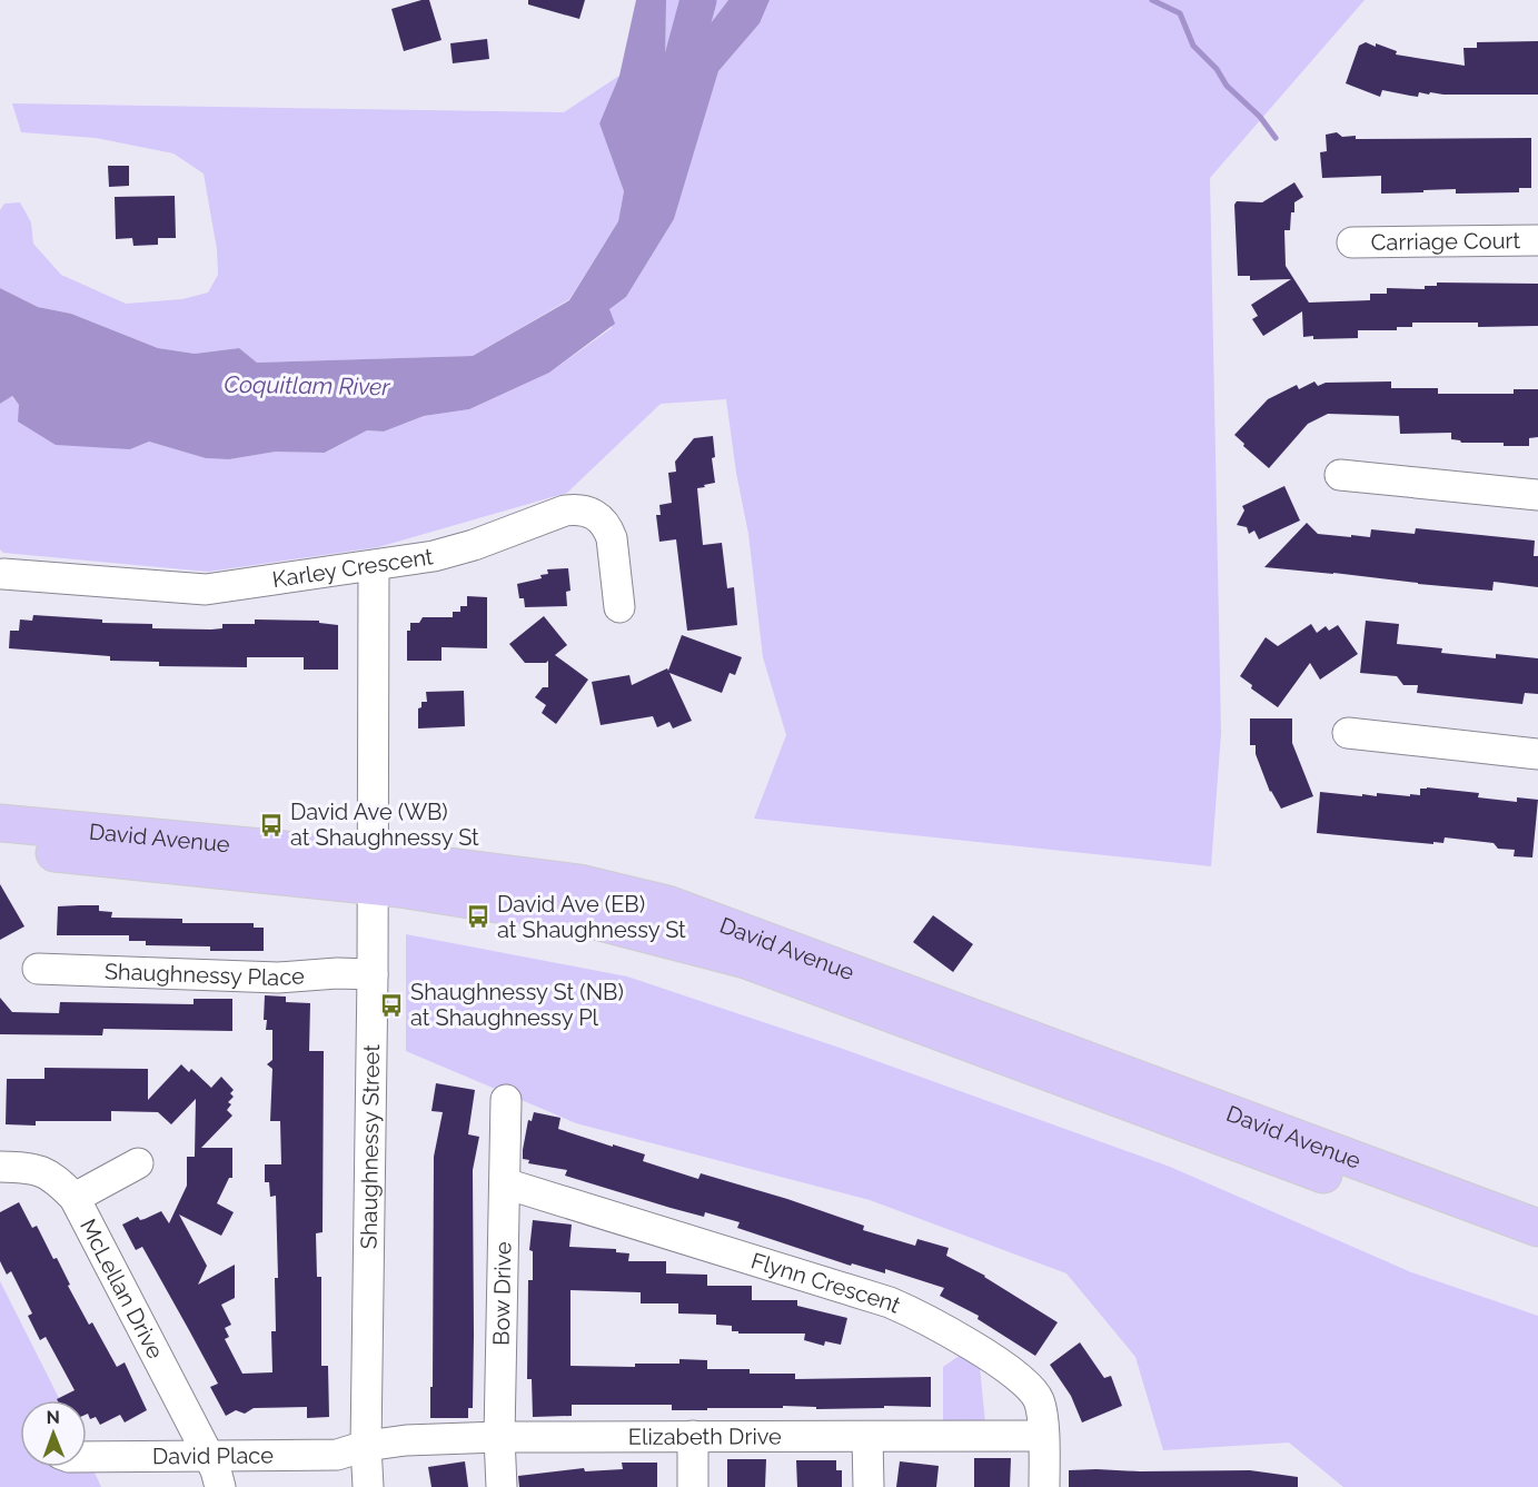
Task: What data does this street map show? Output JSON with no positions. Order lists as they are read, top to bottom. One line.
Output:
{"streets":{"main road":["David Avenue"],"street":["Carriage Court","Karley Crescent","Shaughnessy Place","Shaughnessy Street","Flynn Crescent","McLellan Drive","Bow Drive","Elizabeth Drive","David Place"]},"crossings":[["Karley Crescent","Shaughnessy Street"],["David Avenue","Shaughnessy Street"],["Shaughnessy Place","Shaughnessy Street"],["Shaughnessy Street","Elizabeth Drive"],["Shaughnessy Street","David Place"],["Flynn Crescent","Bow Drive"],["Flynn Crescent","Elizabeth Drive"],["McLellan Drive","David Place"],["Bow Drive","Elizabeth Drive"],["Elizabeth Drive","David Place"]],"water":["Coquitlam River"],"places":{"bus stop":["David Ave (WB) at Shaughnessy St","David Ave (EB) at Shaughnessy St","Shaughnessy St (NB) at Shaughnessy Pl"]},"north":"top"}
